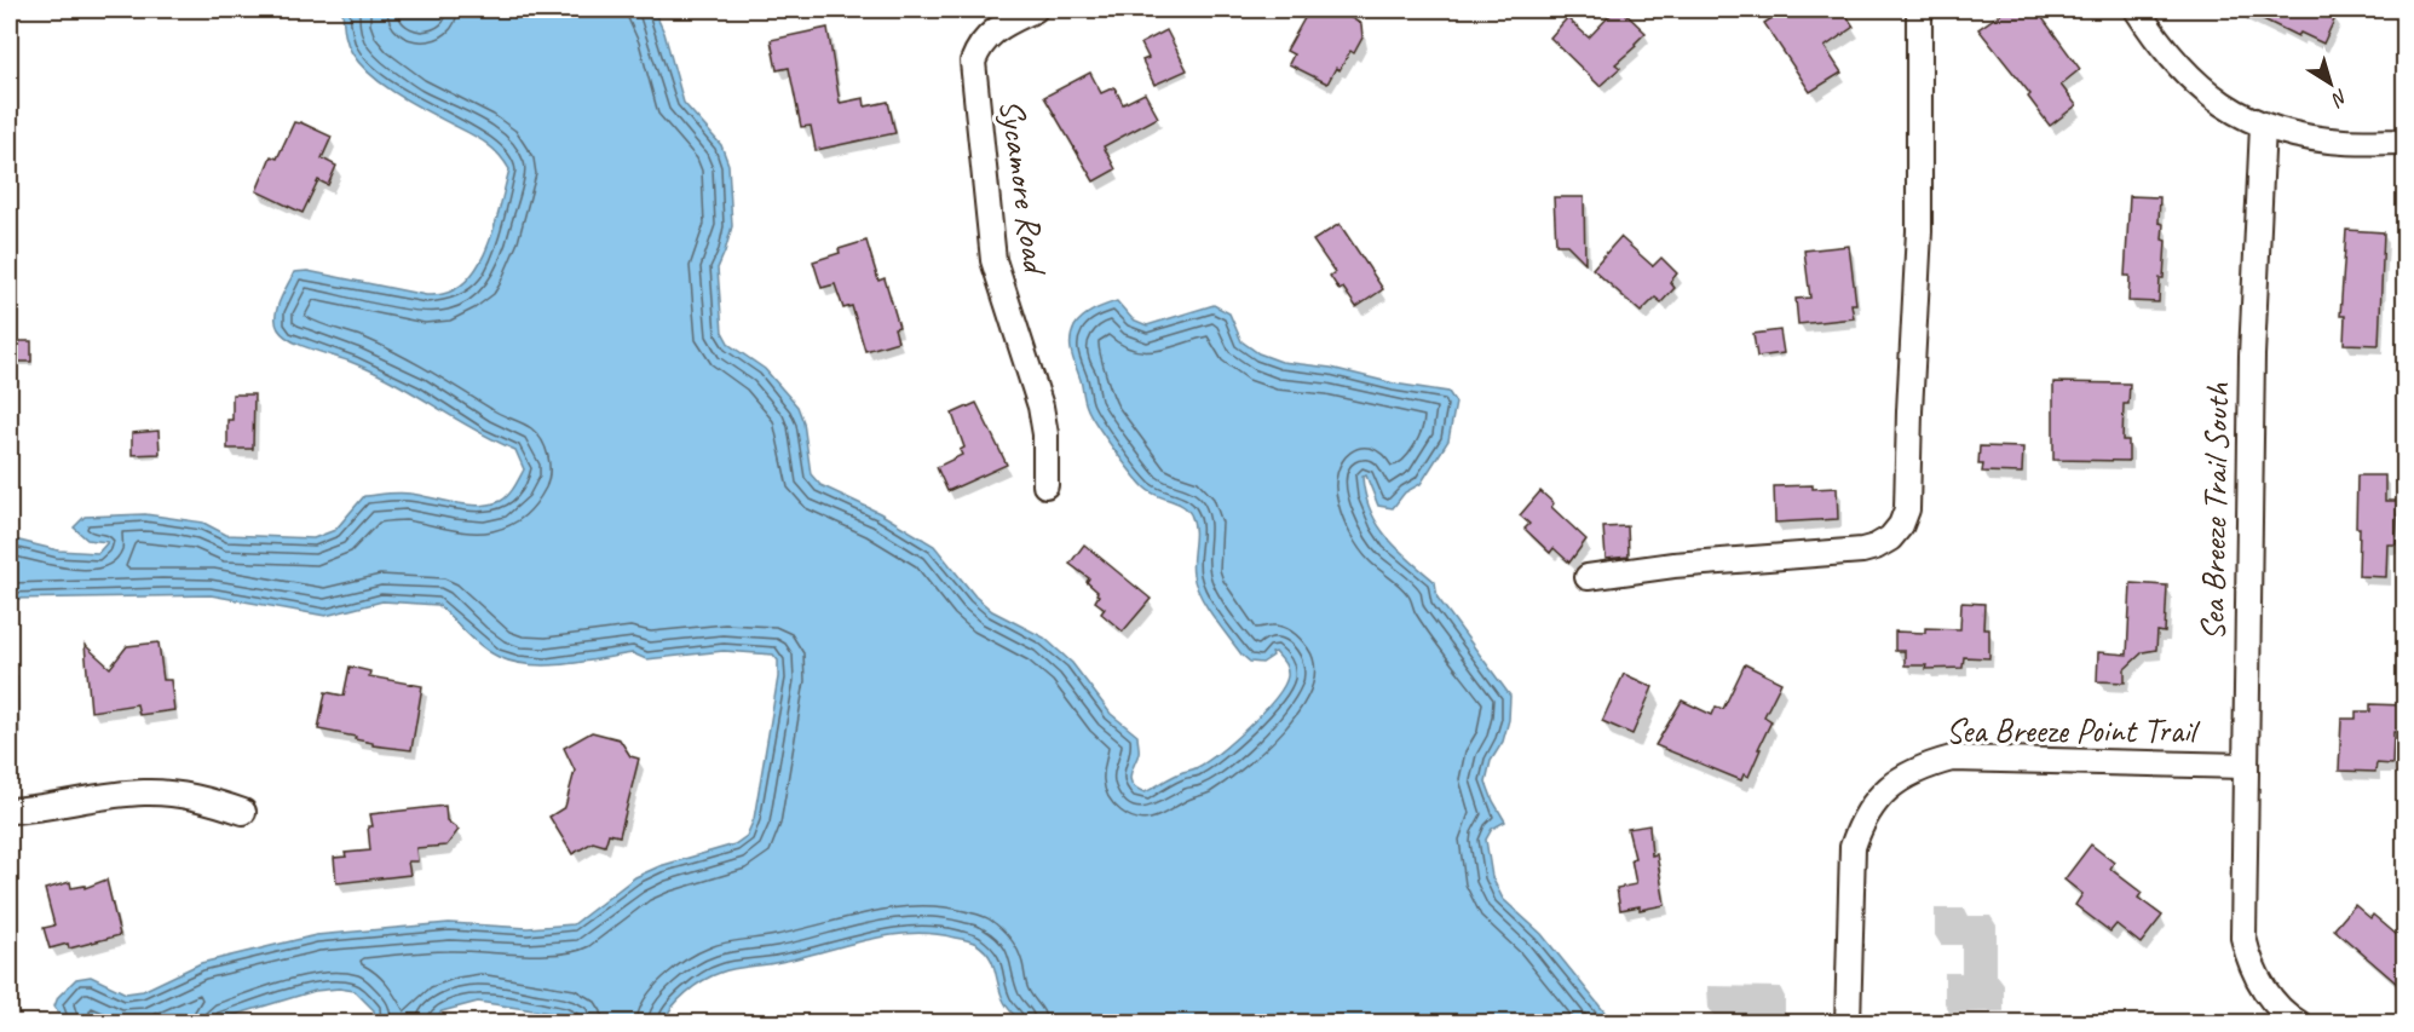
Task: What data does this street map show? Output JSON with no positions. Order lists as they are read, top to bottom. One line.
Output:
{"streets":{"street":["Sycamore Road","Sea Breeze Trail South","Sea Breeze Point Trail"]},"crossings":[["Sea Breeze Trail South","Sea Breeze Point Trail"]],"north":"bottom right"}
